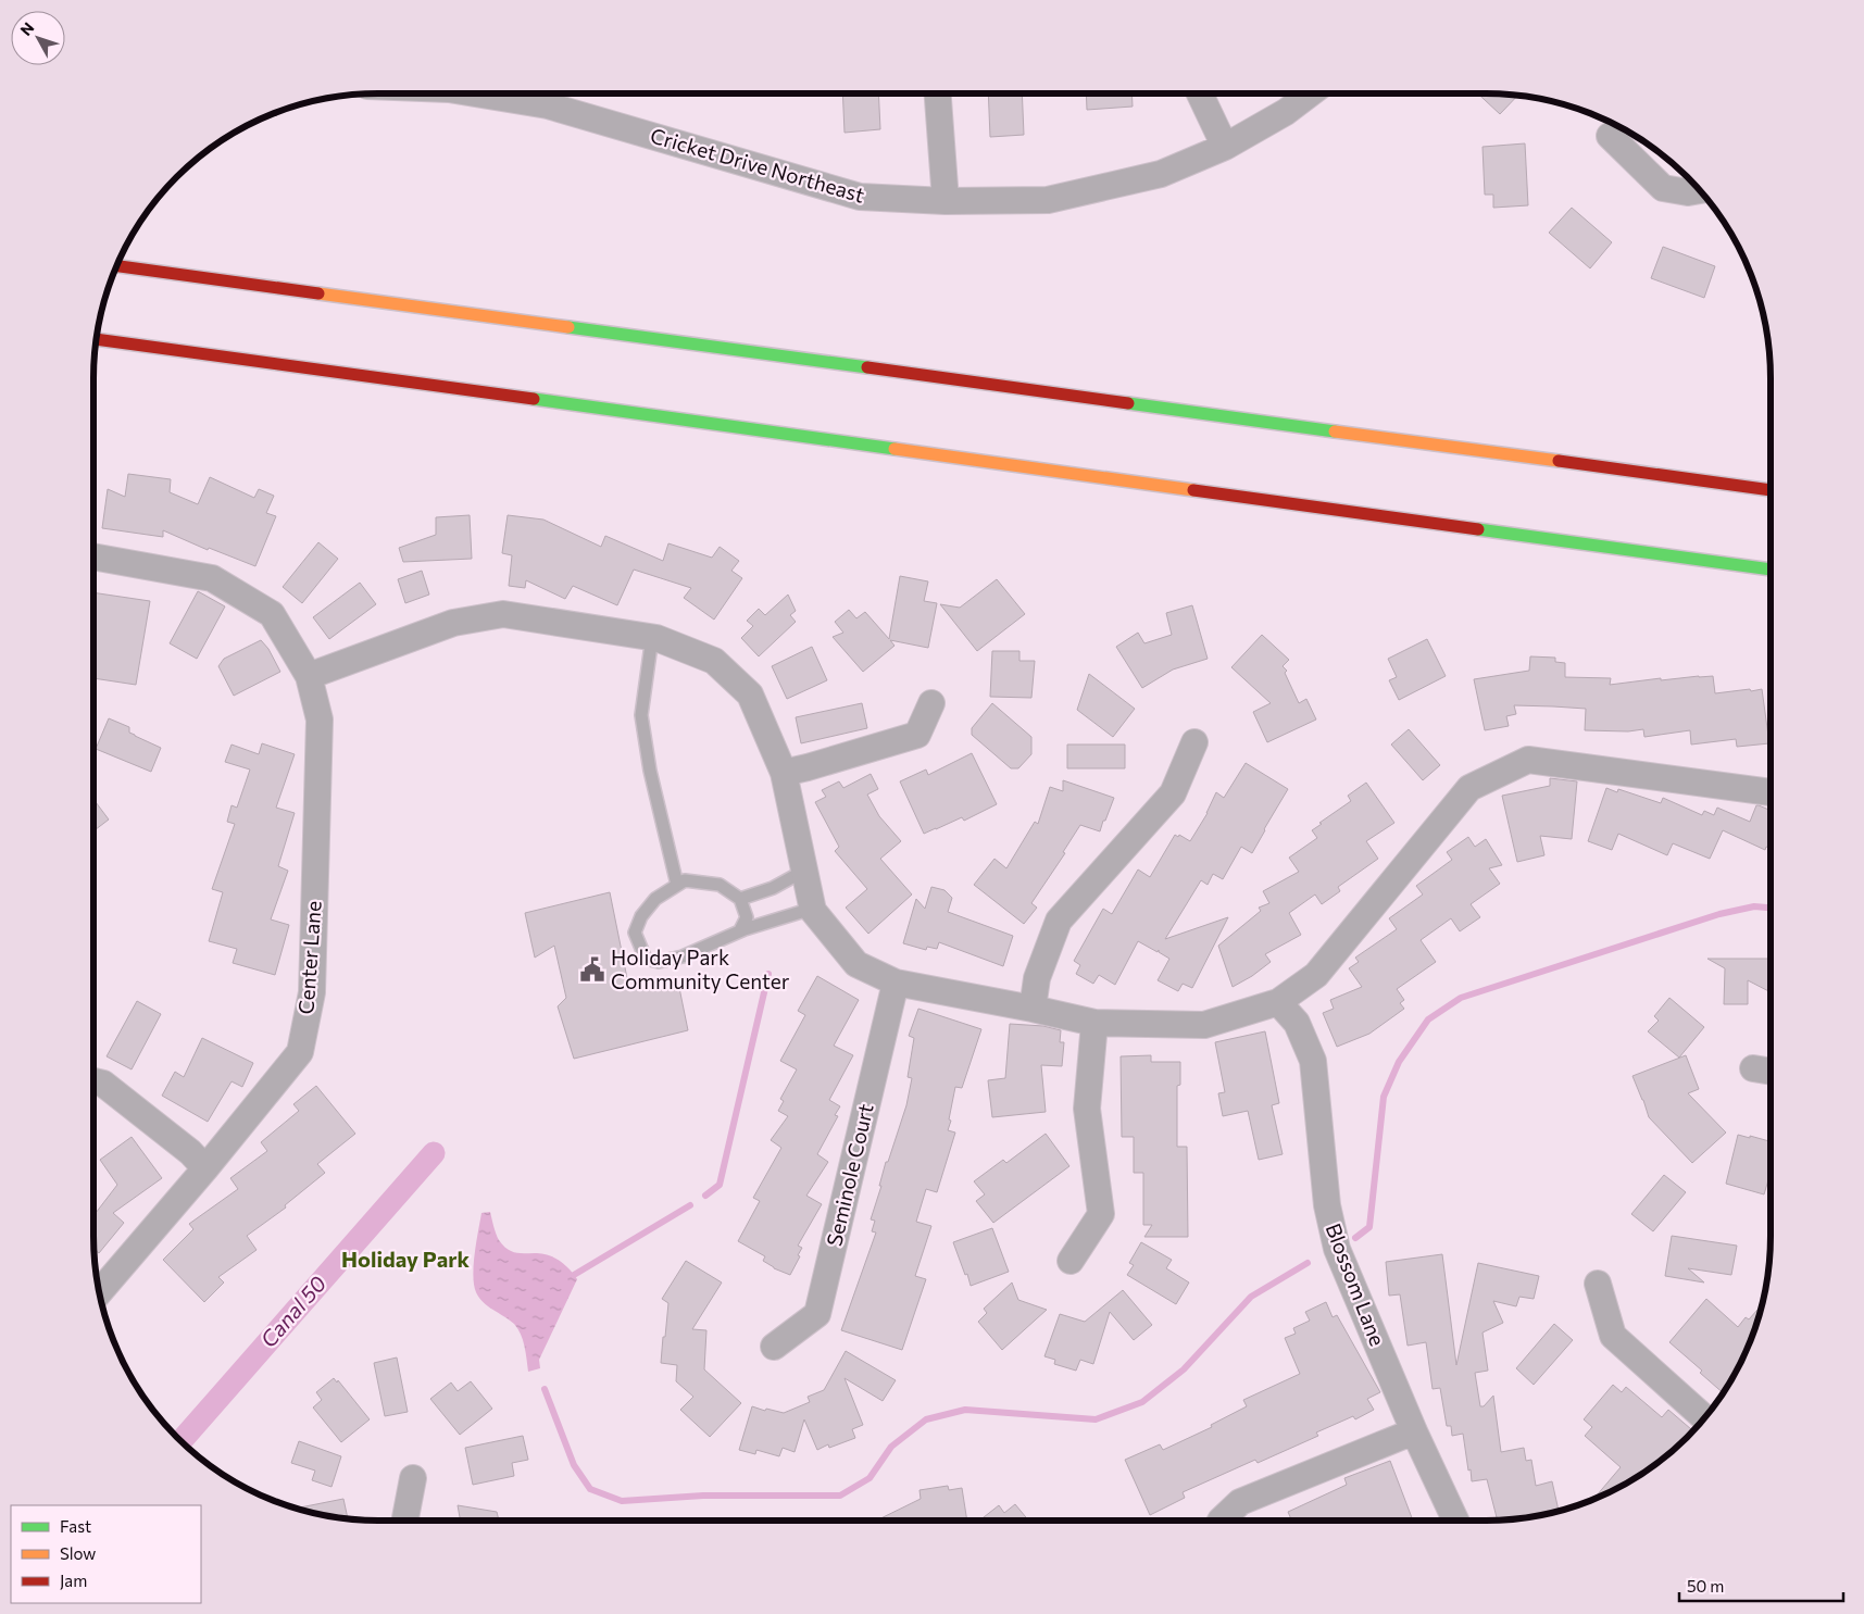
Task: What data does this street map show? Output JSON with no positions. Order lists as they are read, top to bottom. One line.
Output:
{"streets":{"street":["Cricket Drive Northeast","Center Lane","Seminole Court","Blossom Lane"]},"districts":["Holiday Park"],"water":["Canal 50"],"places":{"public building":["Holiday Park Community Center"]},"legend":["Fast","Slow","Jam"],"scale_bar":"50 m","north":"top left"}
